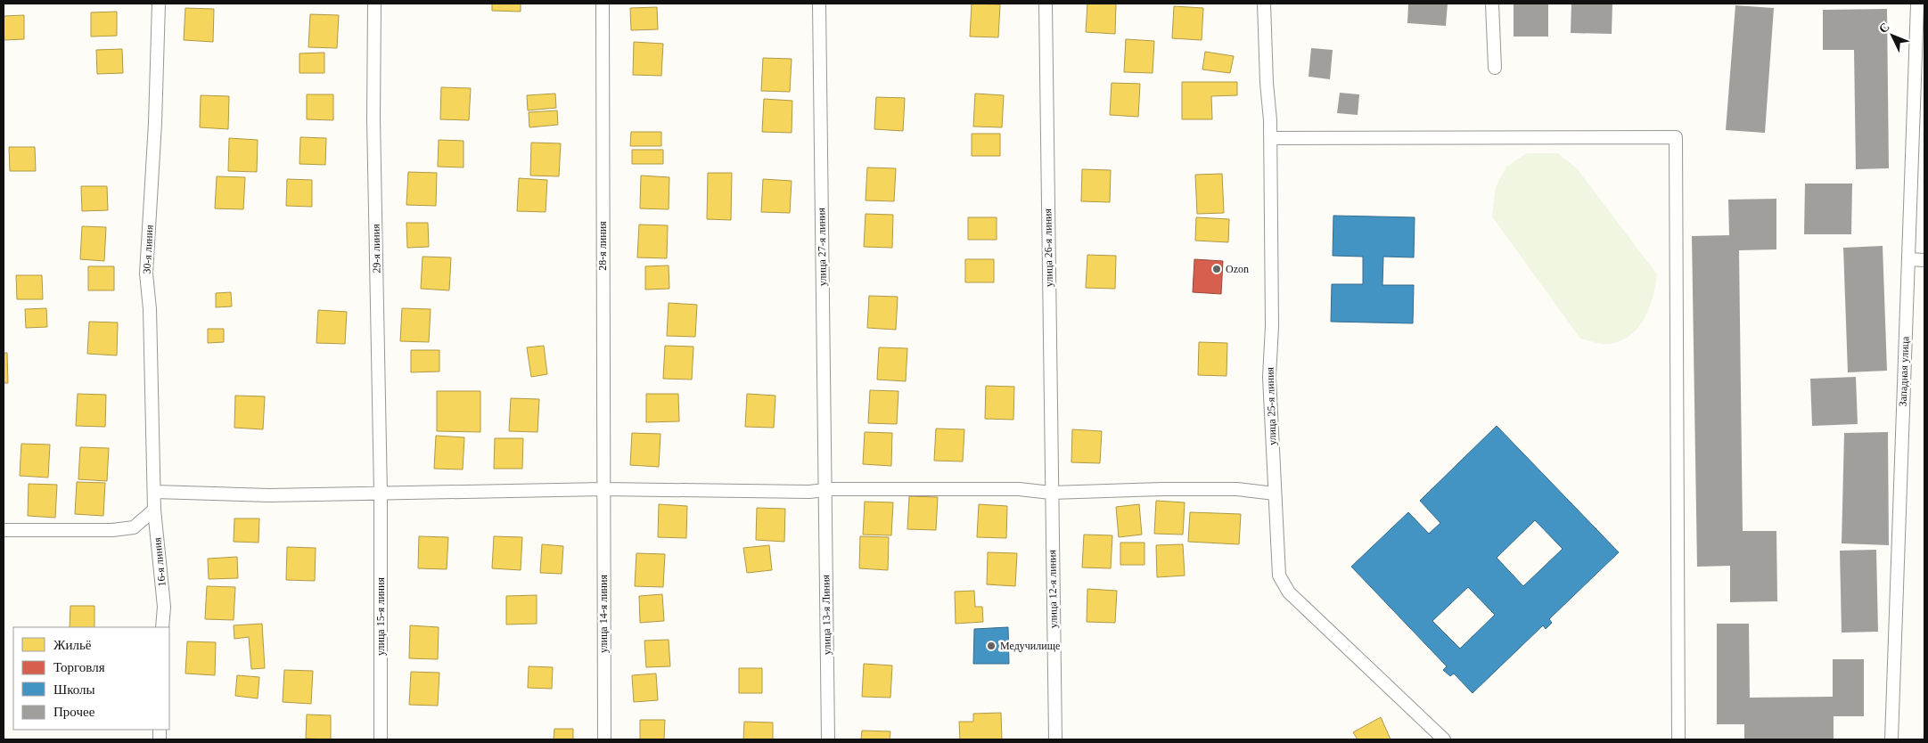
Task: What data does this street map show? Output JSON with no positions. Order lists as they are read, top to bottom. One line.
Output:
{"streets":{"street":["28-я линия","улица 27-я линия","улица 26-я линия","29-я линия","30-я линия","Западная улица","улица 25-я линия","16-я линия","улица 12-я линия","улица 14-я линия","улица 13-я Линия","улица 15-я линия"]},"crossings":[["28-я линия","улица 14-я линия"],["улица 27-я линия","улица 13-я Линия"],["улица 26-я линия","улица 12-я линия"],["29-я линия","улица 15-я линия"],["30-я линия","16-я линия"]],"places":["Ozon","Медучилище"],"legend":["Жильё","Торговля","Школы","Прочее"],"north":"top left"}
